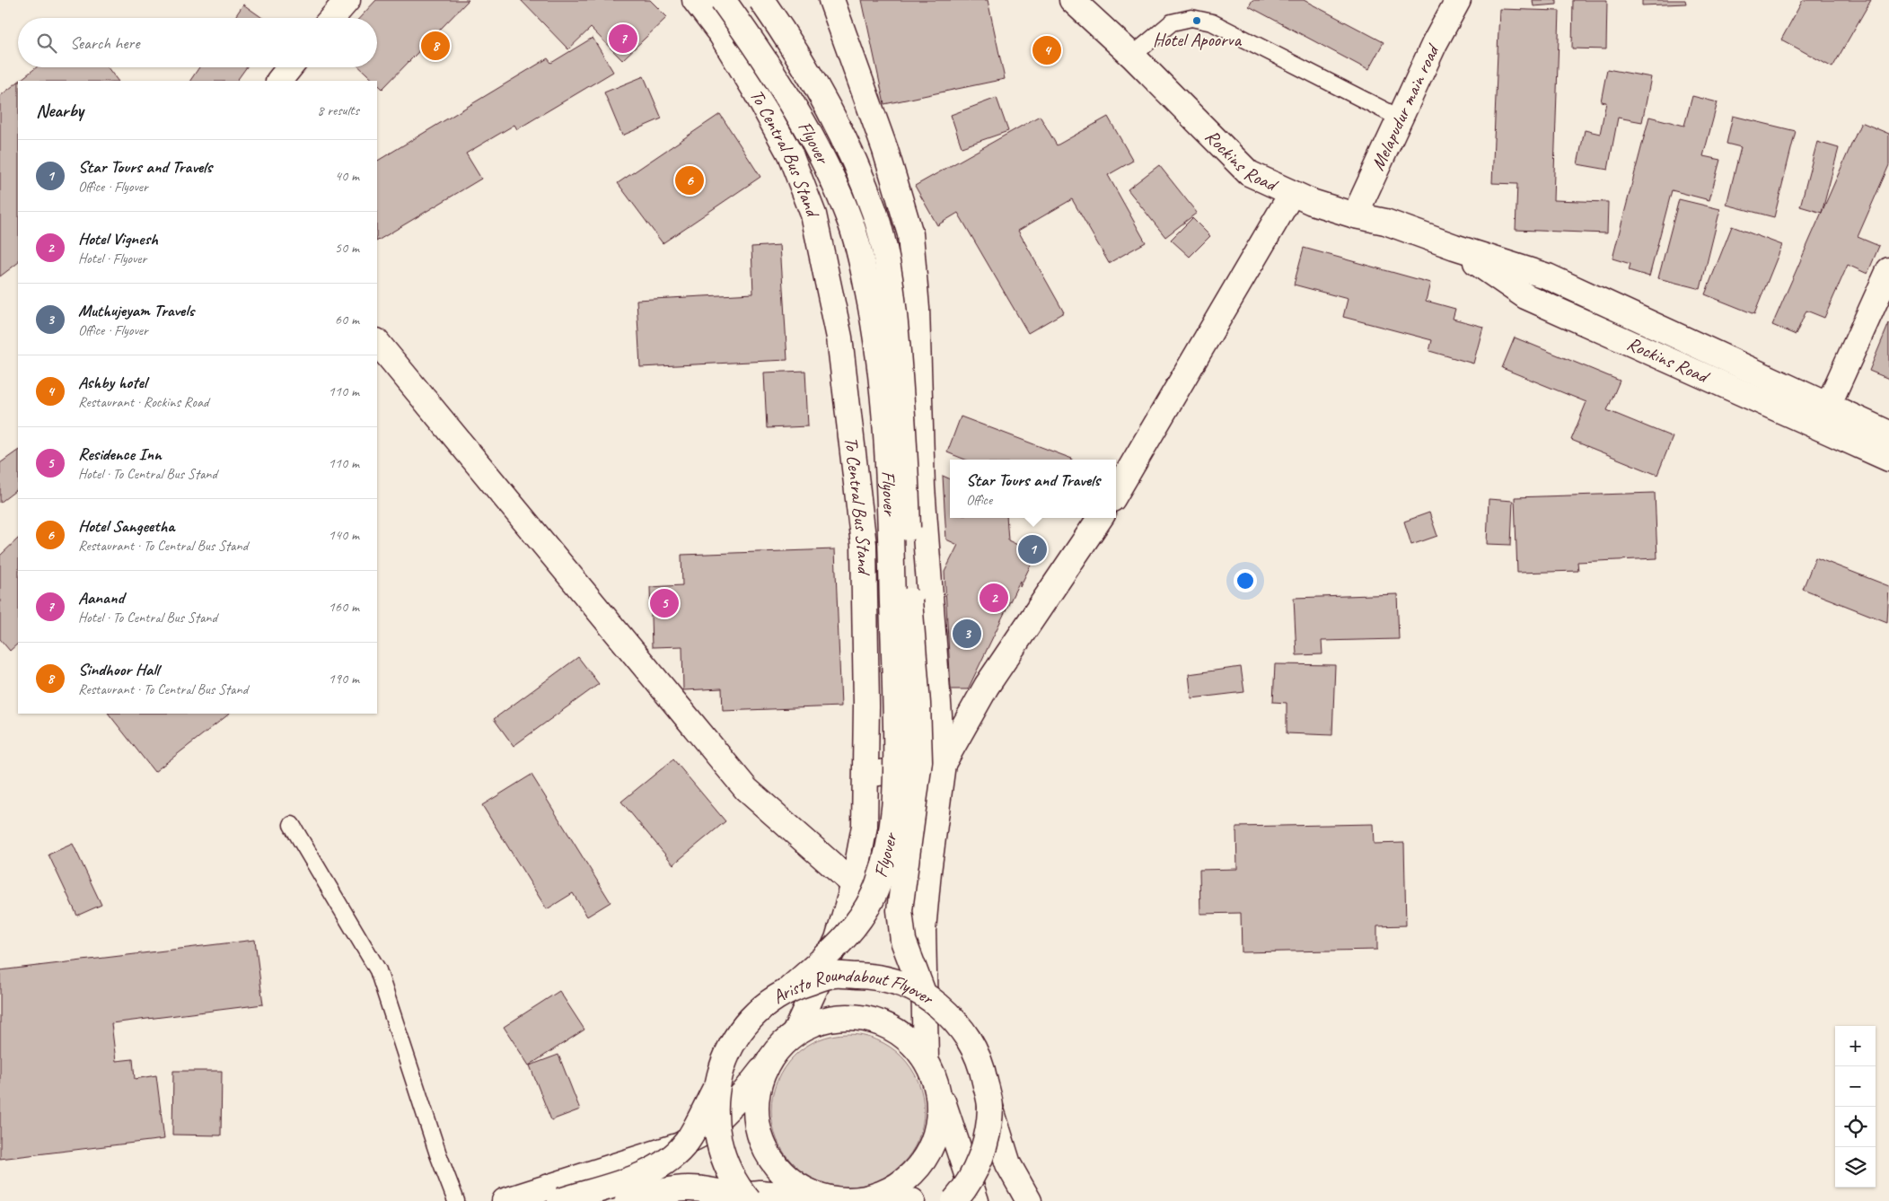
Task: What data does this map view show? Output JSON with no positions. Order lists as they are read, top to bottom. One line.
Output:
{"streets":{"main road":["Melapudur main road","Flyover","To Central Bus Stand","Rockins Road","Aristo Roundabout Flyover"]},"crossings":[["Melapudur main road","Rockins Road"],["Flyover","Aristo Roundabout Flyover"]],"places":["Hotel Apoorva"],"page":{"search":"Search here","pins":["7","8","4","6","1","2","5","3"],"heading":["Nearby","8 results"],"list":[{"mark":"1","name":"Star Tours and Travels","note":"Office · Flyover","value":"40 m"},{"mark":"2","name":"Hotel Vignesh","note":"Hotel · Flyover","value":"50 m"},{"mark":"3","name":"Muthujeyam Travels","note":"Office · Flyover","value":"60 m"},{"mark":"4","name":"Ashby hotel","note":"Restaurant · Rockins Road","value":"110 m"},{"mark":"5","name":"Residence Inn","note":"Hotel · To Central Bus Stand","value":"110 m"},{"mark":"6","name":"Hotel Sangeetha","note":"Restaurant · To Central Bus Stand","value":"140 m"},{"mark":"7","name":"Aanand","note":"Hotel · To Central Bus Stand","value":"160 m"},{"mark":"8","name":"Sindhoor Hall","note":"Restaurant · To Central Bus Stand","value":"190 m"}],"popup":["Star Tours and Travels","Office"],"map_buttons":["+","−"]}}
